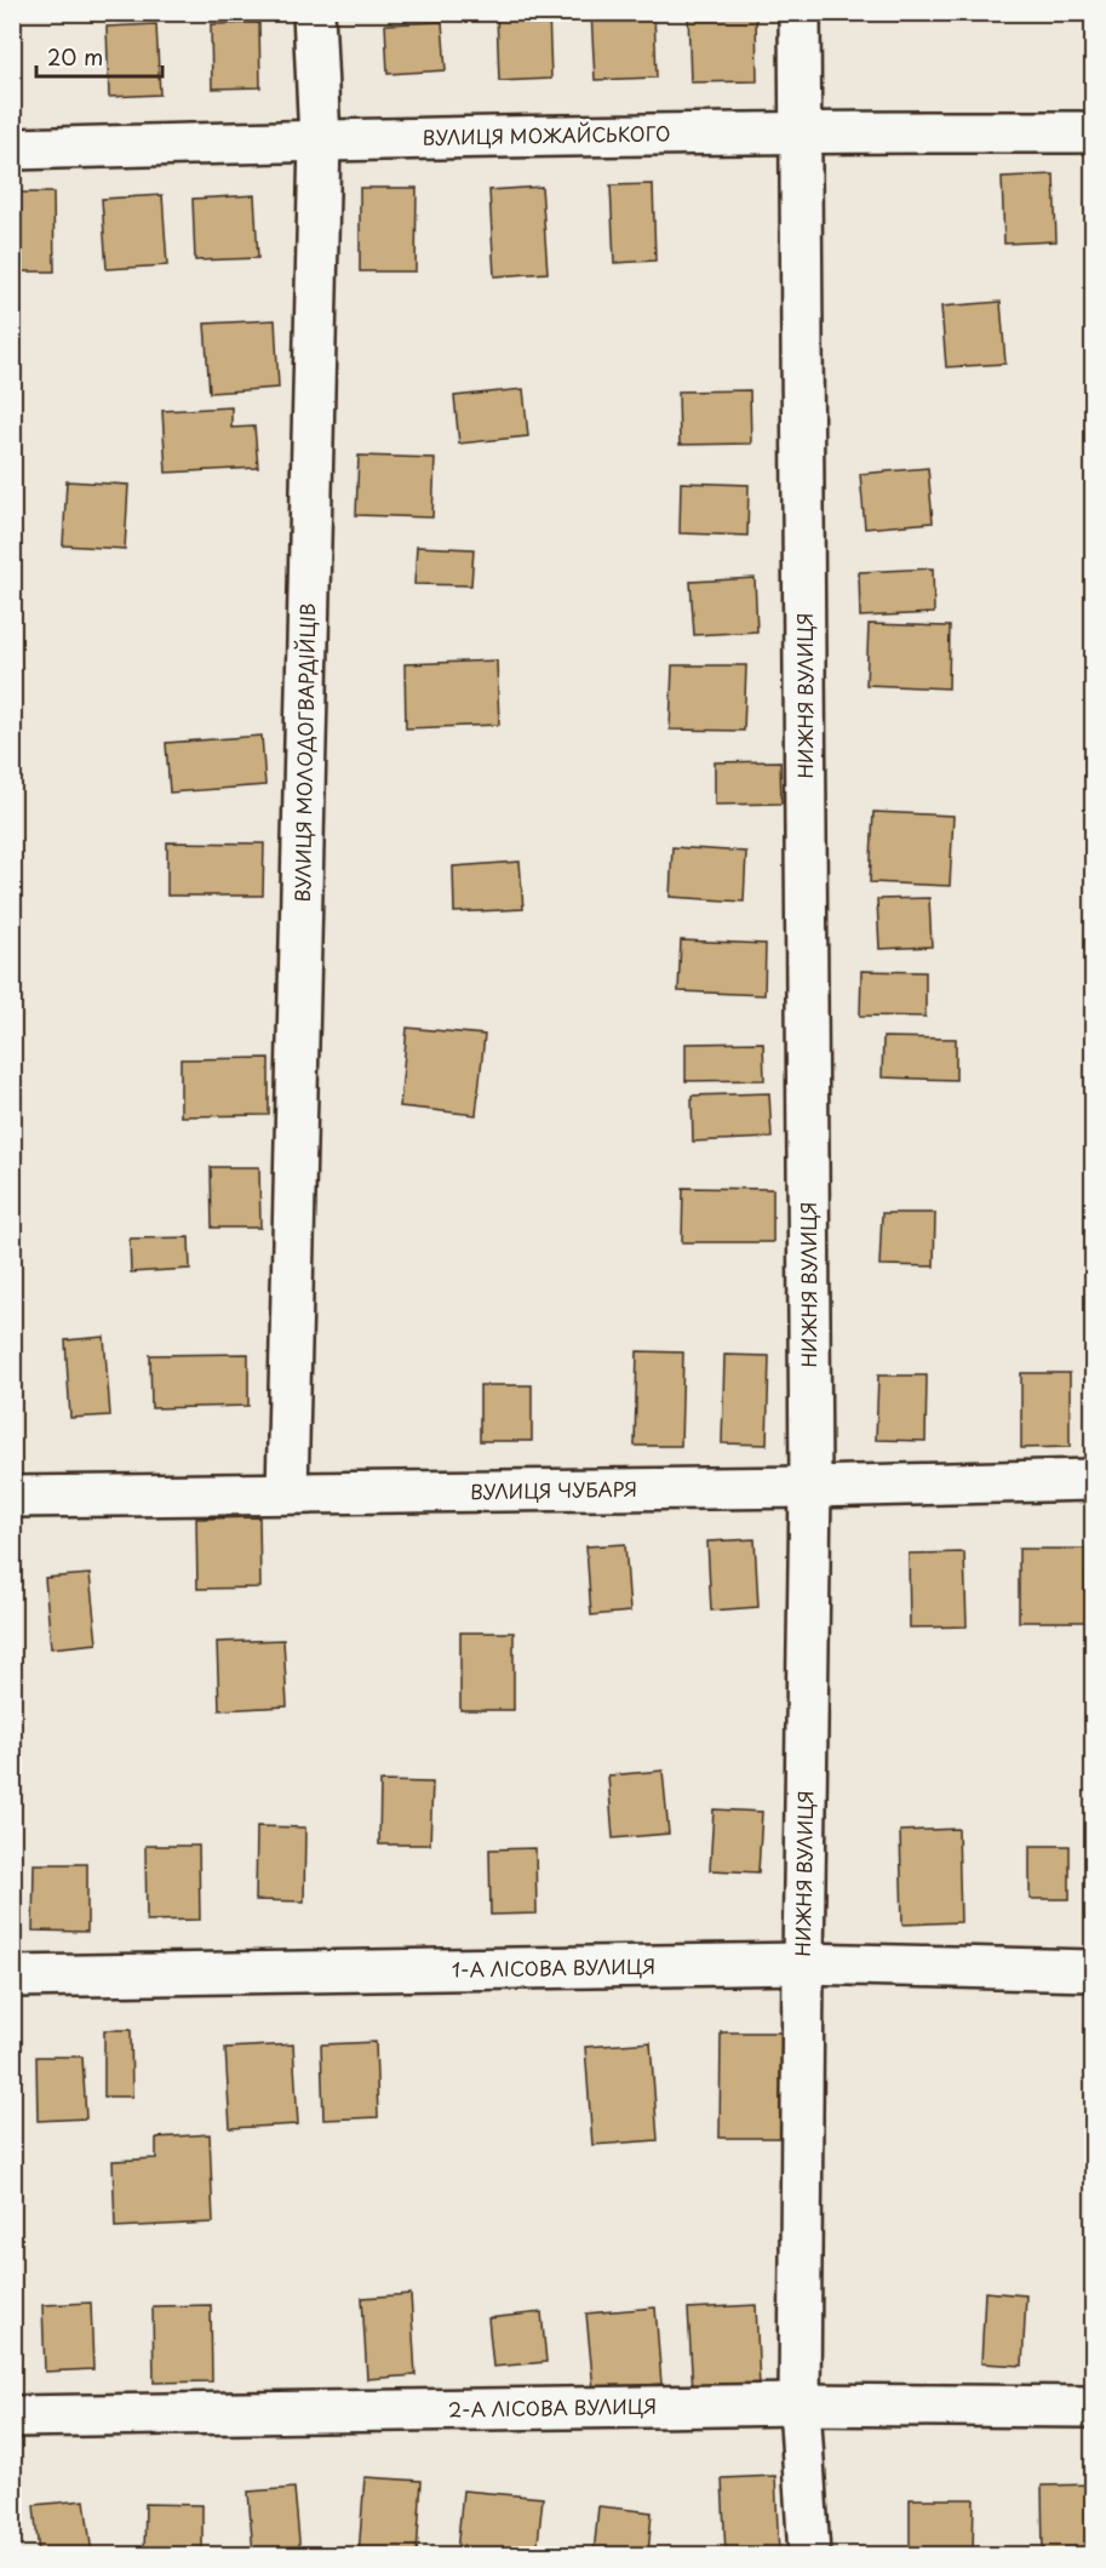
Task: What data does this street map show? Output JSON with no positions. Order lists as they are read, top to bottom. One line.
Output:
{"streets":{"street":["ВУЛИЦЯ МОЖАЙСЬКОГО","НИЖНЯ ВУЛИЦЯ","ВУЛИЦЯ МОЛОДОГВАРДІЙЦІВ","ВУЛИЦЯ ЧУБАРЯ","1-А ЛІСОВА ВУЛИЦЯ","2-А ЛІСОВА ВУЛИЦЯ"]},"crossings":[["ВУЛИЦЯ МОЖАЙСЬКОГО","НИЖНЯ ВУЛИЦЯ"],["ВУЛИЦЯ МОЖАЙСЬКОГО","ВУЛИЦЯ МОЛОДОГВАРДІЙЦІВ"],["НИЖНЯ ВУЛИЦЯ","ВУЛИЦЯ ЧУБАРЯ"],["НИЖНЯ ВУЛИЦЯ","1-А ЛІСОВА ВУЛИЦЯ"],["НИЖНЯ ВУЛИЦЯ","2-А ЛІСОВА ВУЛИЦЯ"],["ВУЛИЦЯ МОЛОДОГВАРДІЙЦІВ","ВУЛИЦЯ ЧУБАРЯ"]],"scale_bar":"20 m"}
